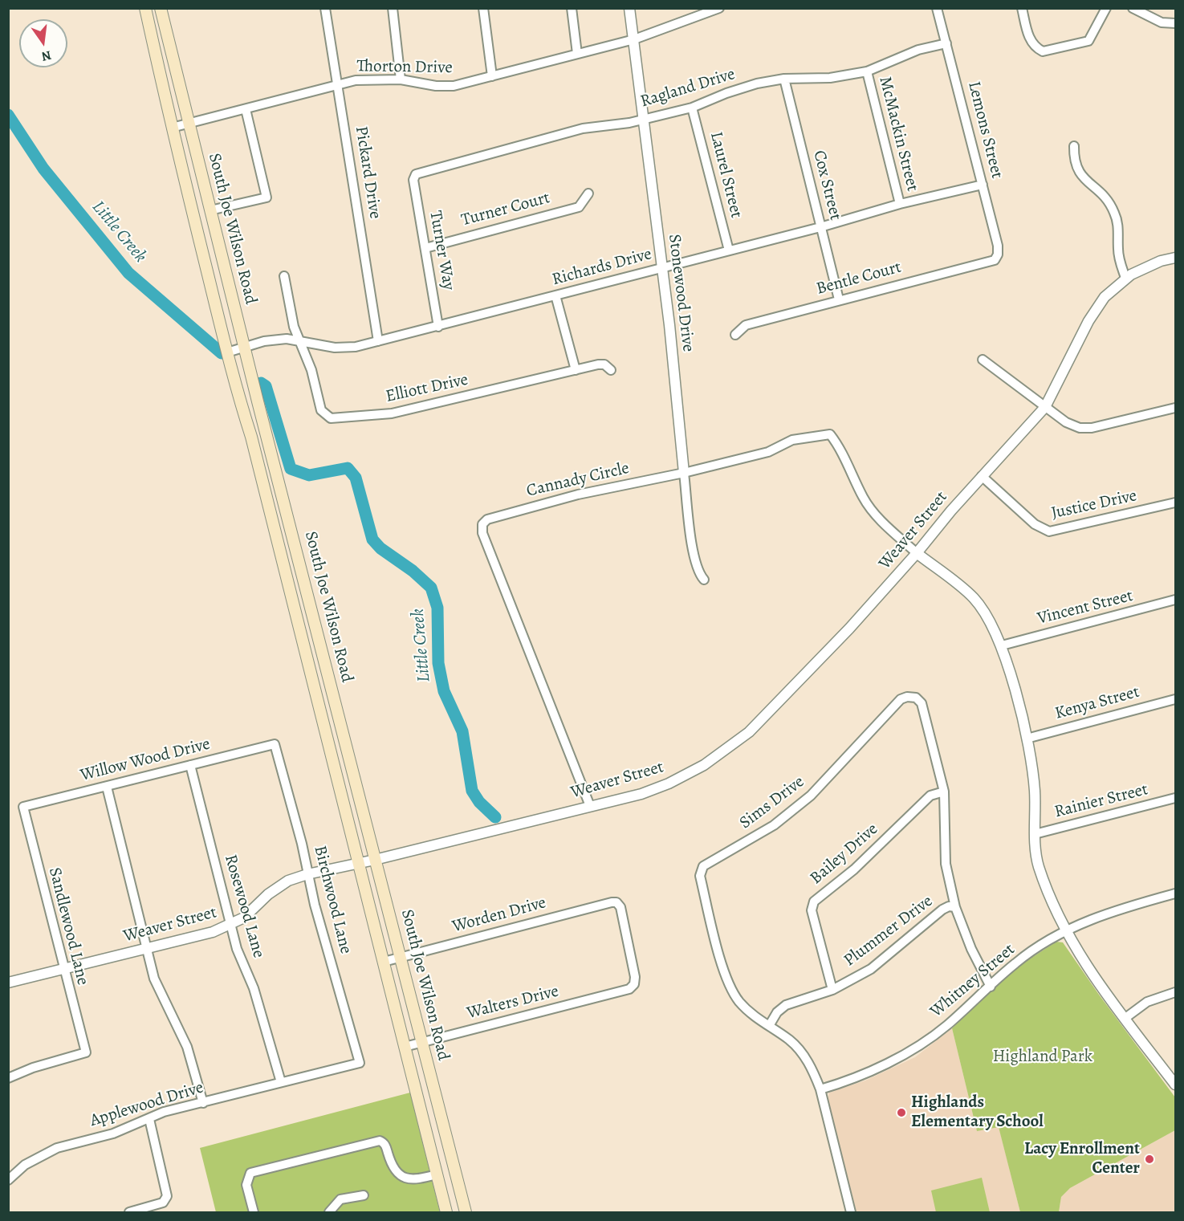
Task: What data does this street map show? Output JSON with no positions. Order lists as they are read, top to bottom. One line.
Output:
{"streets":{"main road":["South Joe Wilson Road"],"street":["Thorton Drive","Ragland Drive","Lemons Street","McMackin Street","Pickard Drive","Laurel Street","Cox Street","Turner Court","Turner Way","Richards Drive","Bentle Court","Stonewood Drive","Elliott Drive","Cannady Circle","Justice Drive","Weaver Street","Vincent Street","Kenya Street","Willow Wood Drive","Rainier Street","Sims Drive","Bailey Drive","Birchwood Lane","Rosewood Lane","Worden Drive","Sandlewood Lane","Plummer Drive","Whitney Street","Walters Drive","Applewood Drive"]},"crossings":[["Thorton Drive","Pickard Drive"],["Thorton Drive","South Joe Wilson Road"],["Thorton Drive","Stonewood Drive"],["Ragland Drive","Lemons Street"],["Ragland Drive","McMackin Street"],["Ragland Drive","Laurel Street"],["Ragland Drive","Cox Street"],["Ragland Drive","Turner Way"],["Ragland Drive","Stonewood Drive"],["Lemons Street","Richards Drive"],["Lemons Street","Bentle Court"],["McMackin Street","Richards Drive"],["Pickard Drive","Richards Drive"],["Laurel Street","Richards Drive"],["Cox Street","Richards Drive"],["Cox Street","Bentle Court"],["Turner Court","Turner Way"],["South Joe Wilson Road","Richards Drive"],["South Joe Wilson Road","Weaver Street"],["South Joe Wilson Road","Worden Drive"],["South Joe Wilson Road","Walters Drive"],["Turner Way","Richards Drive"],["Richards Drive","Stonewood Drive"],["Richards Drive","Elliott Drive"],["Stonewood Drive","Cannady Circle"],["Cannady Circle","Weaver Street"],["Justice Drive","Weaver Street"],["Weaver Street","Birchwood Lane"],["Weaver Street","Rosewood Lane"],["Weaver Street","Sandlewood Lane"],["Willow Wood Drive","Birchwood Lane"],["Willow Wood Drive","Rosewood Lane"],["Willow Wood Drive","Sandlewood Lane"],["Sims Drive","Bailey Drive"],["Sims Drive","Plummer Drive"],["Sims Drive","Whitney Street"],["Bailey Drive","Plummer Drive"],["Birchwood Lane","Applewood Drive"],["Rosewood Lane","Applewood Drive"],["Worden Drive","Walters Drive"]],"water":["Little Creek"],"parks":["Highland Park"],"places":["Highlands Elementary School","Lacy Enrollment Center"],"north":"bottom"}
